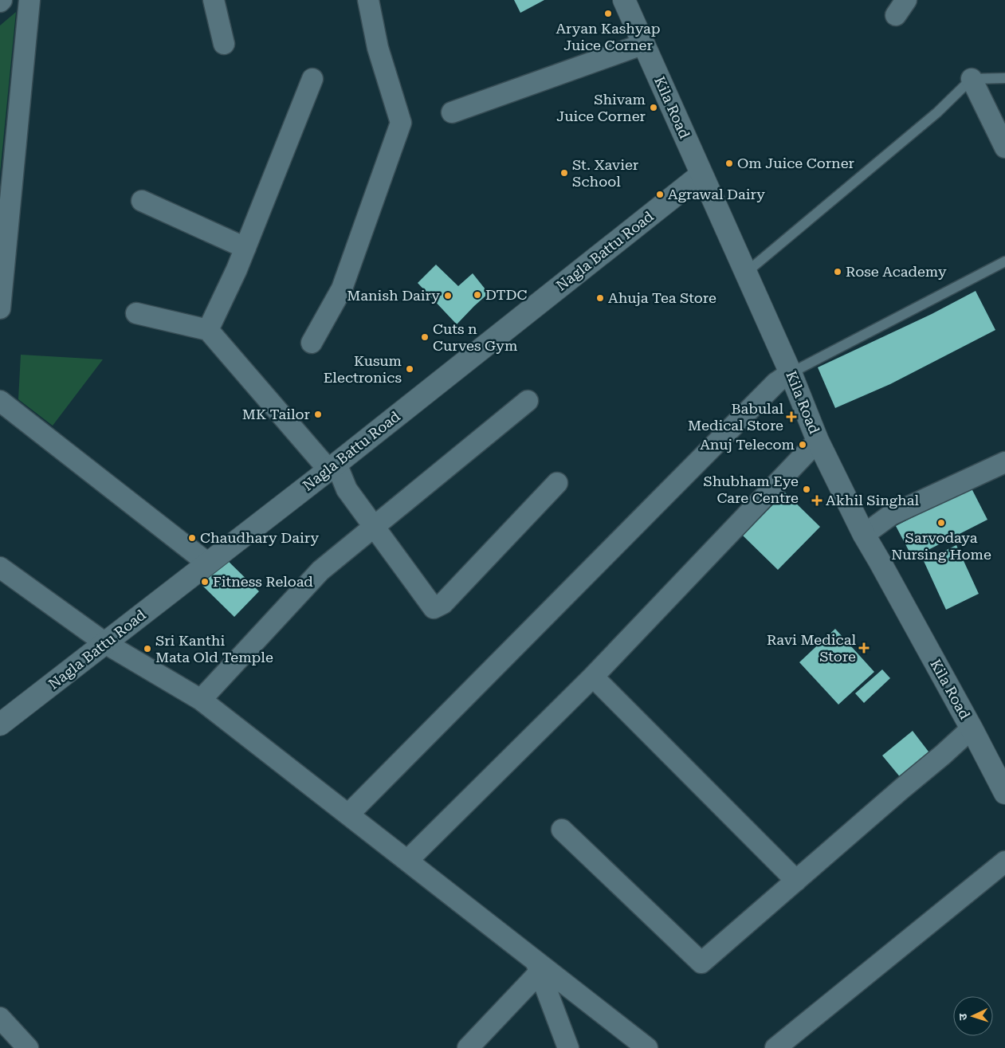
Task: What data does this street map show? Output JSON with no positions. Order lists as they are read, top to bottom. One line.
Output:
{"streets":{"main road":["Kila Road","Nagla Battu Road"]},"crossings":[["Kila Road","Nagla Battu Road"]],"places":{"other":["Aryan Kashyap Juice Corner","Shivam Juice Corner","Om Juice Corner","St. Xavier School","Agrawal Dairy","Rose Academy","DTDC","Manish Dairy","Ahuja Tea Store","Cuts n Curves Gym","Kusum Electronics","MK Tailor","Anuj Telecom","Shubham Eye Care Centre","Sarvodaya Nursing Home","Chaudhary Dairy","Fitness Reload","Sri Kanthi Mata Old Temple"],"health":["Babulal Medical Store","Akhil Singhal","Ravi Medical Store"]},"north":"left"}
